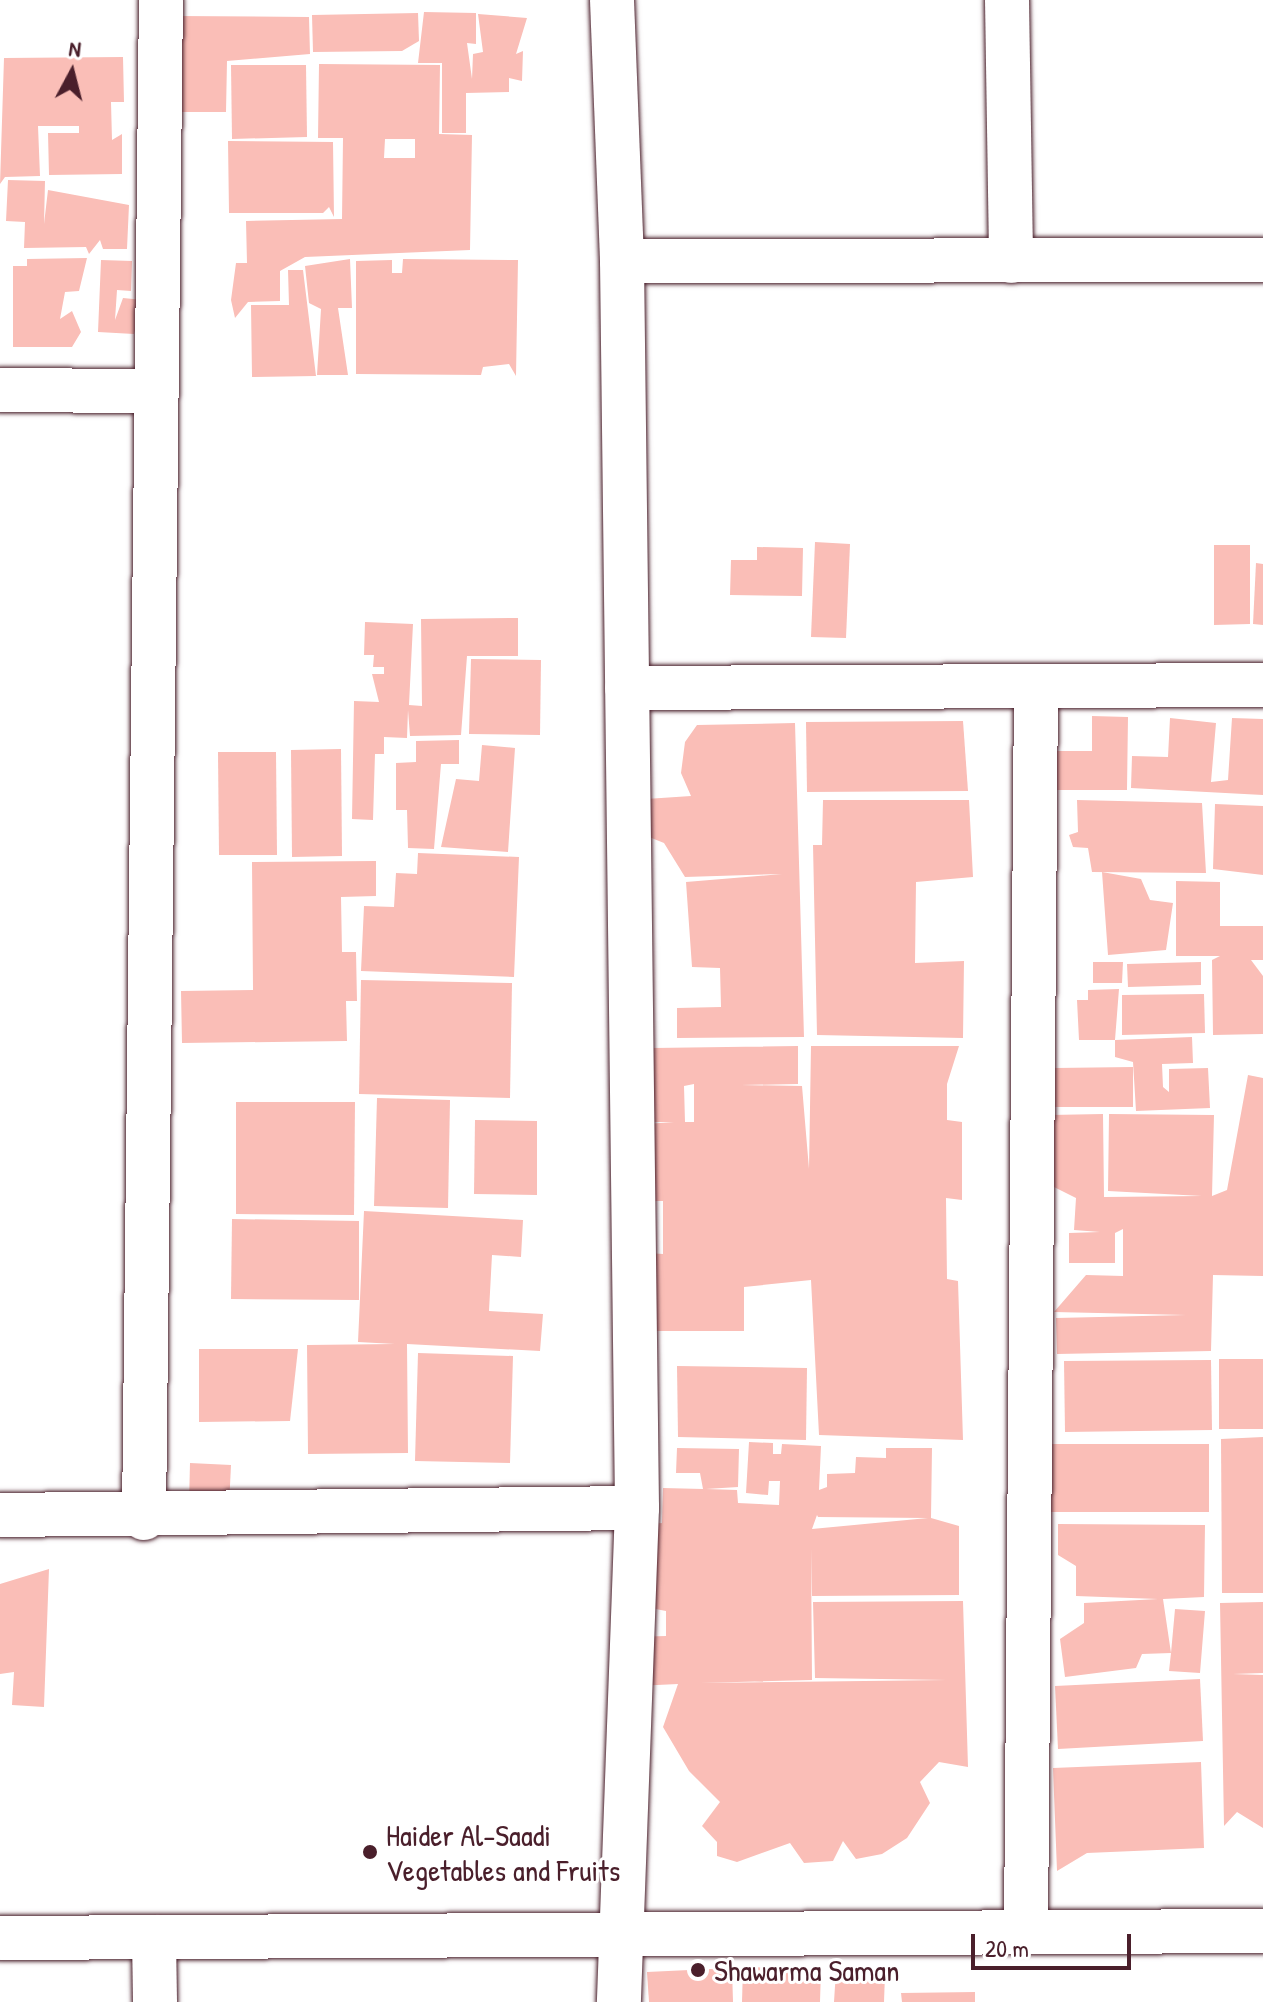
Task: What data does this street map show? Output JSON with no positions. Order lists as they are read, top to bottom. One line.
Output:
{"places":["Haider Al-Saadi Vegetables and Fruits","Shawarma Saman"],"scale_bar":"20 m","north":"top"}
